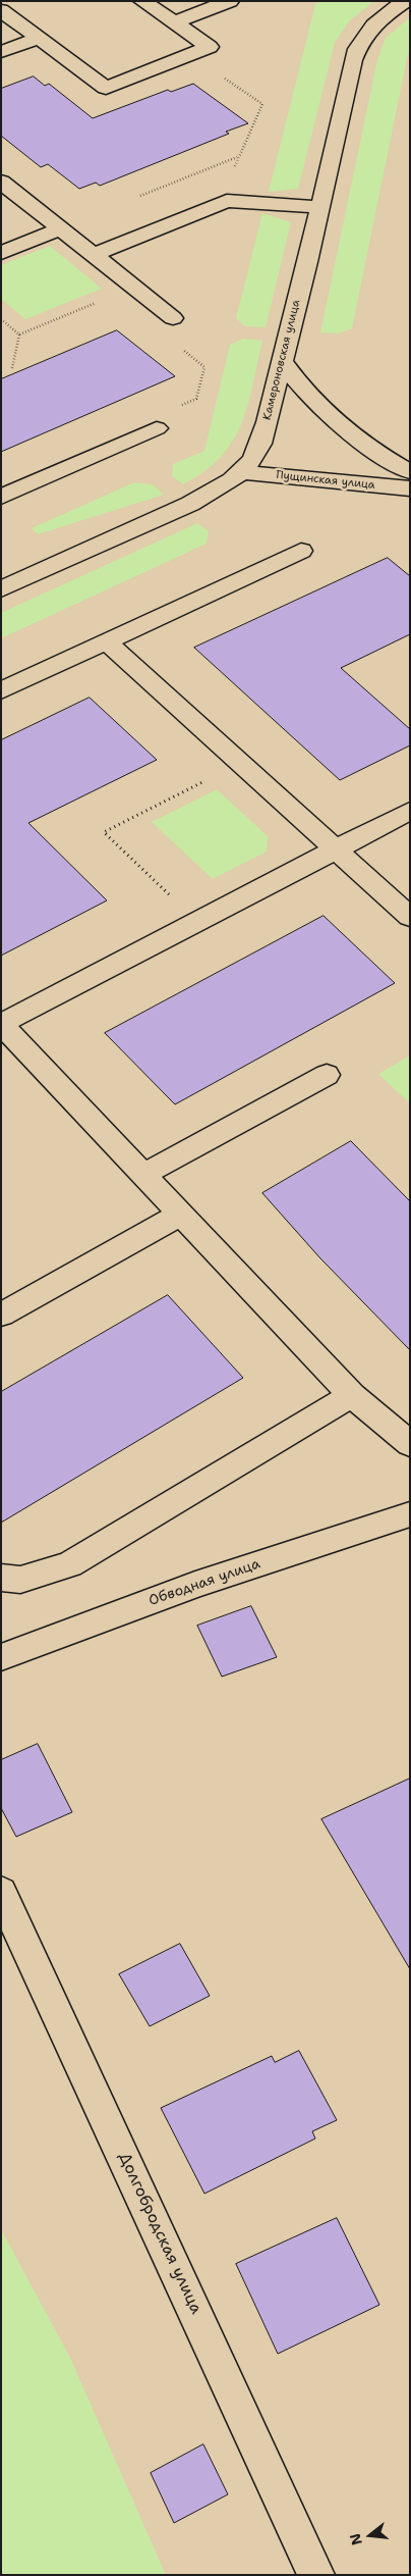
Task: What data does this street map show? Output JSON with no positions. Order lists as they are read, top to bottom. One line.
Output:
{"streets":{"street":["Камероновская улица","Пущинская улица","Обводная улица","Долгобродская улица"]},"crossings":[["Камероновская улица","Пущинская улица"]],"north":"left"}
